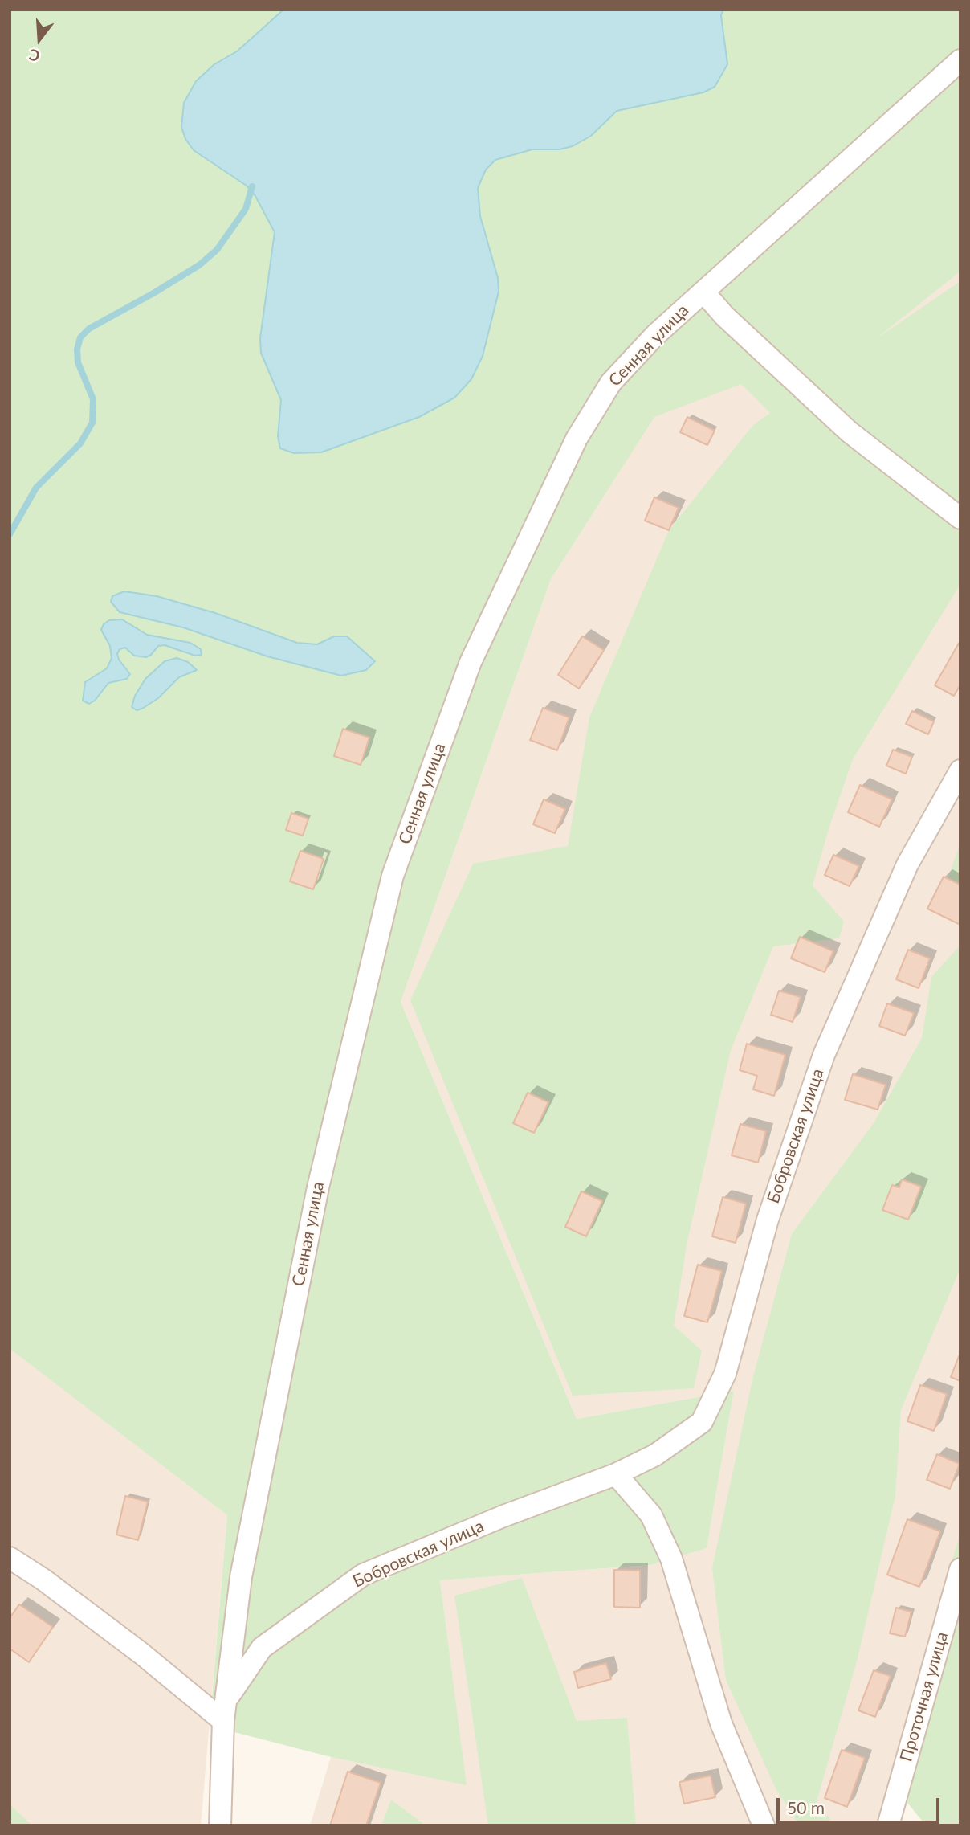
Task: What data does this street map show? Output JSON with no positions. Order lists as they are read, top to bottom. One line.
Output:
{"streets":{"street":["Сенная улица","Бобровская улица","Проточная улица"]},"crossings":[["Сенная улица","Бобровская улица"]],"scale_bar":"50 m","north":"bottom"}
